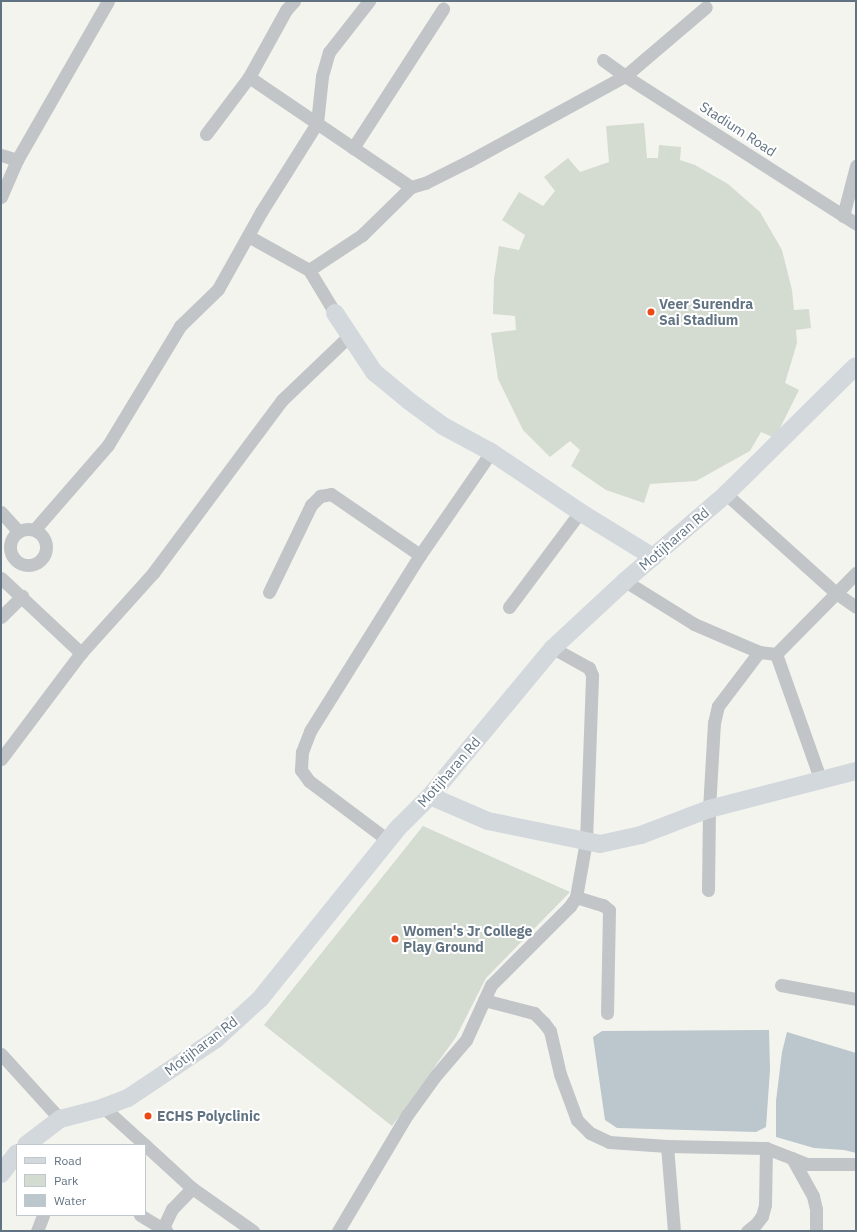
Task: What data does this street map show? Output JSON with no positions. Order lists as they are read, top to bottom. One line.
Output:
{"streets":{"main road":["Motijharan Rd"],"street":["Stadium Road"]},"places":["Veer Surendra Sai Stadium","Women's Jr College Play Ground","ECHS Polyclinic"],"legend":["Road","Park","Water"]}
